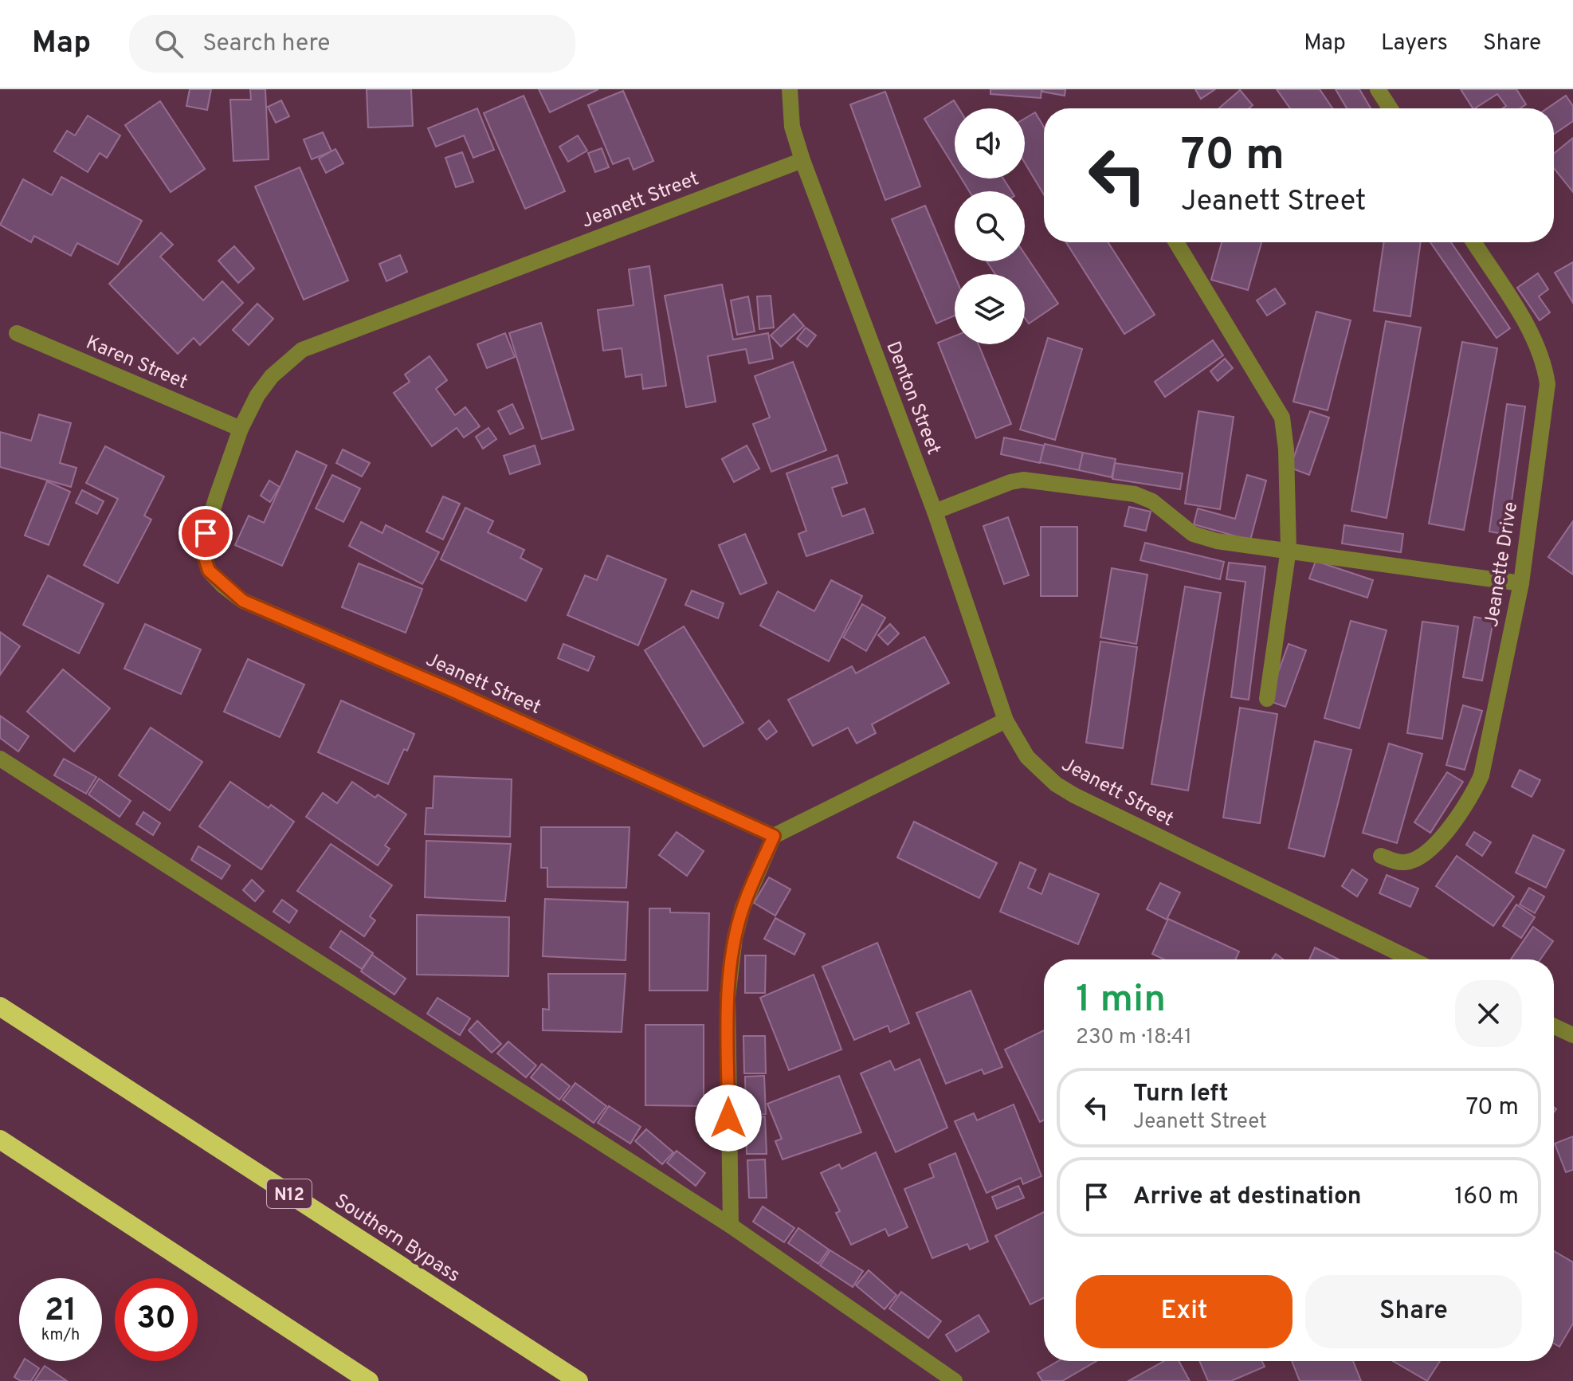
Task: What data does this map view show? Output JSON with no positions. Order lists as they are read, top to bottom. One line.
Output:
{"streets":{"highway":["N12","Southern Bypass"],"street":["Jeanett Street","Karen Street","Denton Street","Jeanette Drive"]},"crossings":[["Jeanett Street","Karen Street"],["Jeanett Street","Denton Street"]],"page":{"header":"Map","search":"Search here","nav":["Map","Layers","Share"],"turn":["70 m","Jeanett Street"],"heading":["1 min","230 m · 18:41"],"list":[{"name":"Turn left","note":"Jeanett Street","value":"70 m"},{"name":"Arrive at destination","value":"160 m"}],"buttons":["Exit","Share"],"speed":"21 km/h","limit":"30"}}
